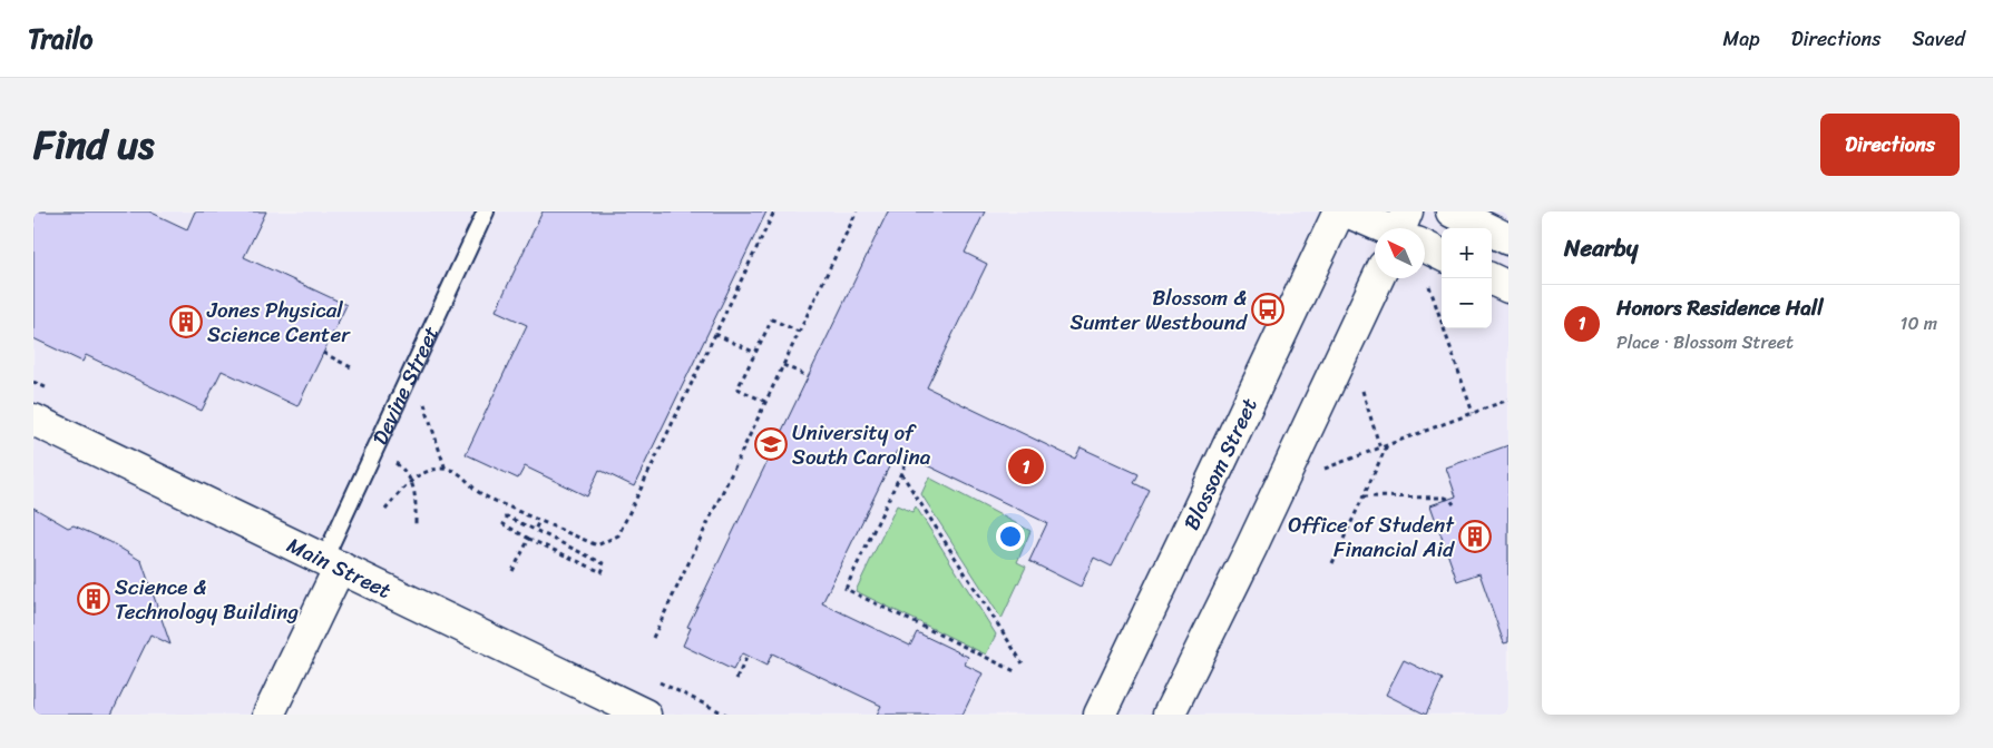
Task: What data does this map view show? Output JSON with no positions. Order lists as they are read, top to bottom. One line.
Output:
{"streets":{"main road":["Devine Street","Blossom Street","Main Street"]},"crossings":[["Devine Street","Main Street"]],"places":{"bus stop":["Blossom & Sumter Westbound"],"building":["Jones Physical Science Center","Office of Student Financial Aid","Science & Technology Building"],"school or university":["University of South Carolina"]},"north":"top left","page":{"header":"Trailo","nav":["Map","Directions","Saved"],"title":"Find us","buttons":"Directions","heading":"Nearby","map_buttons":["+","−"],"list":[{"mark":"1","name":"Honors Residence Hall","note":"Place · Blossom Street","value":"10 m"}],"pins":"1"}}
